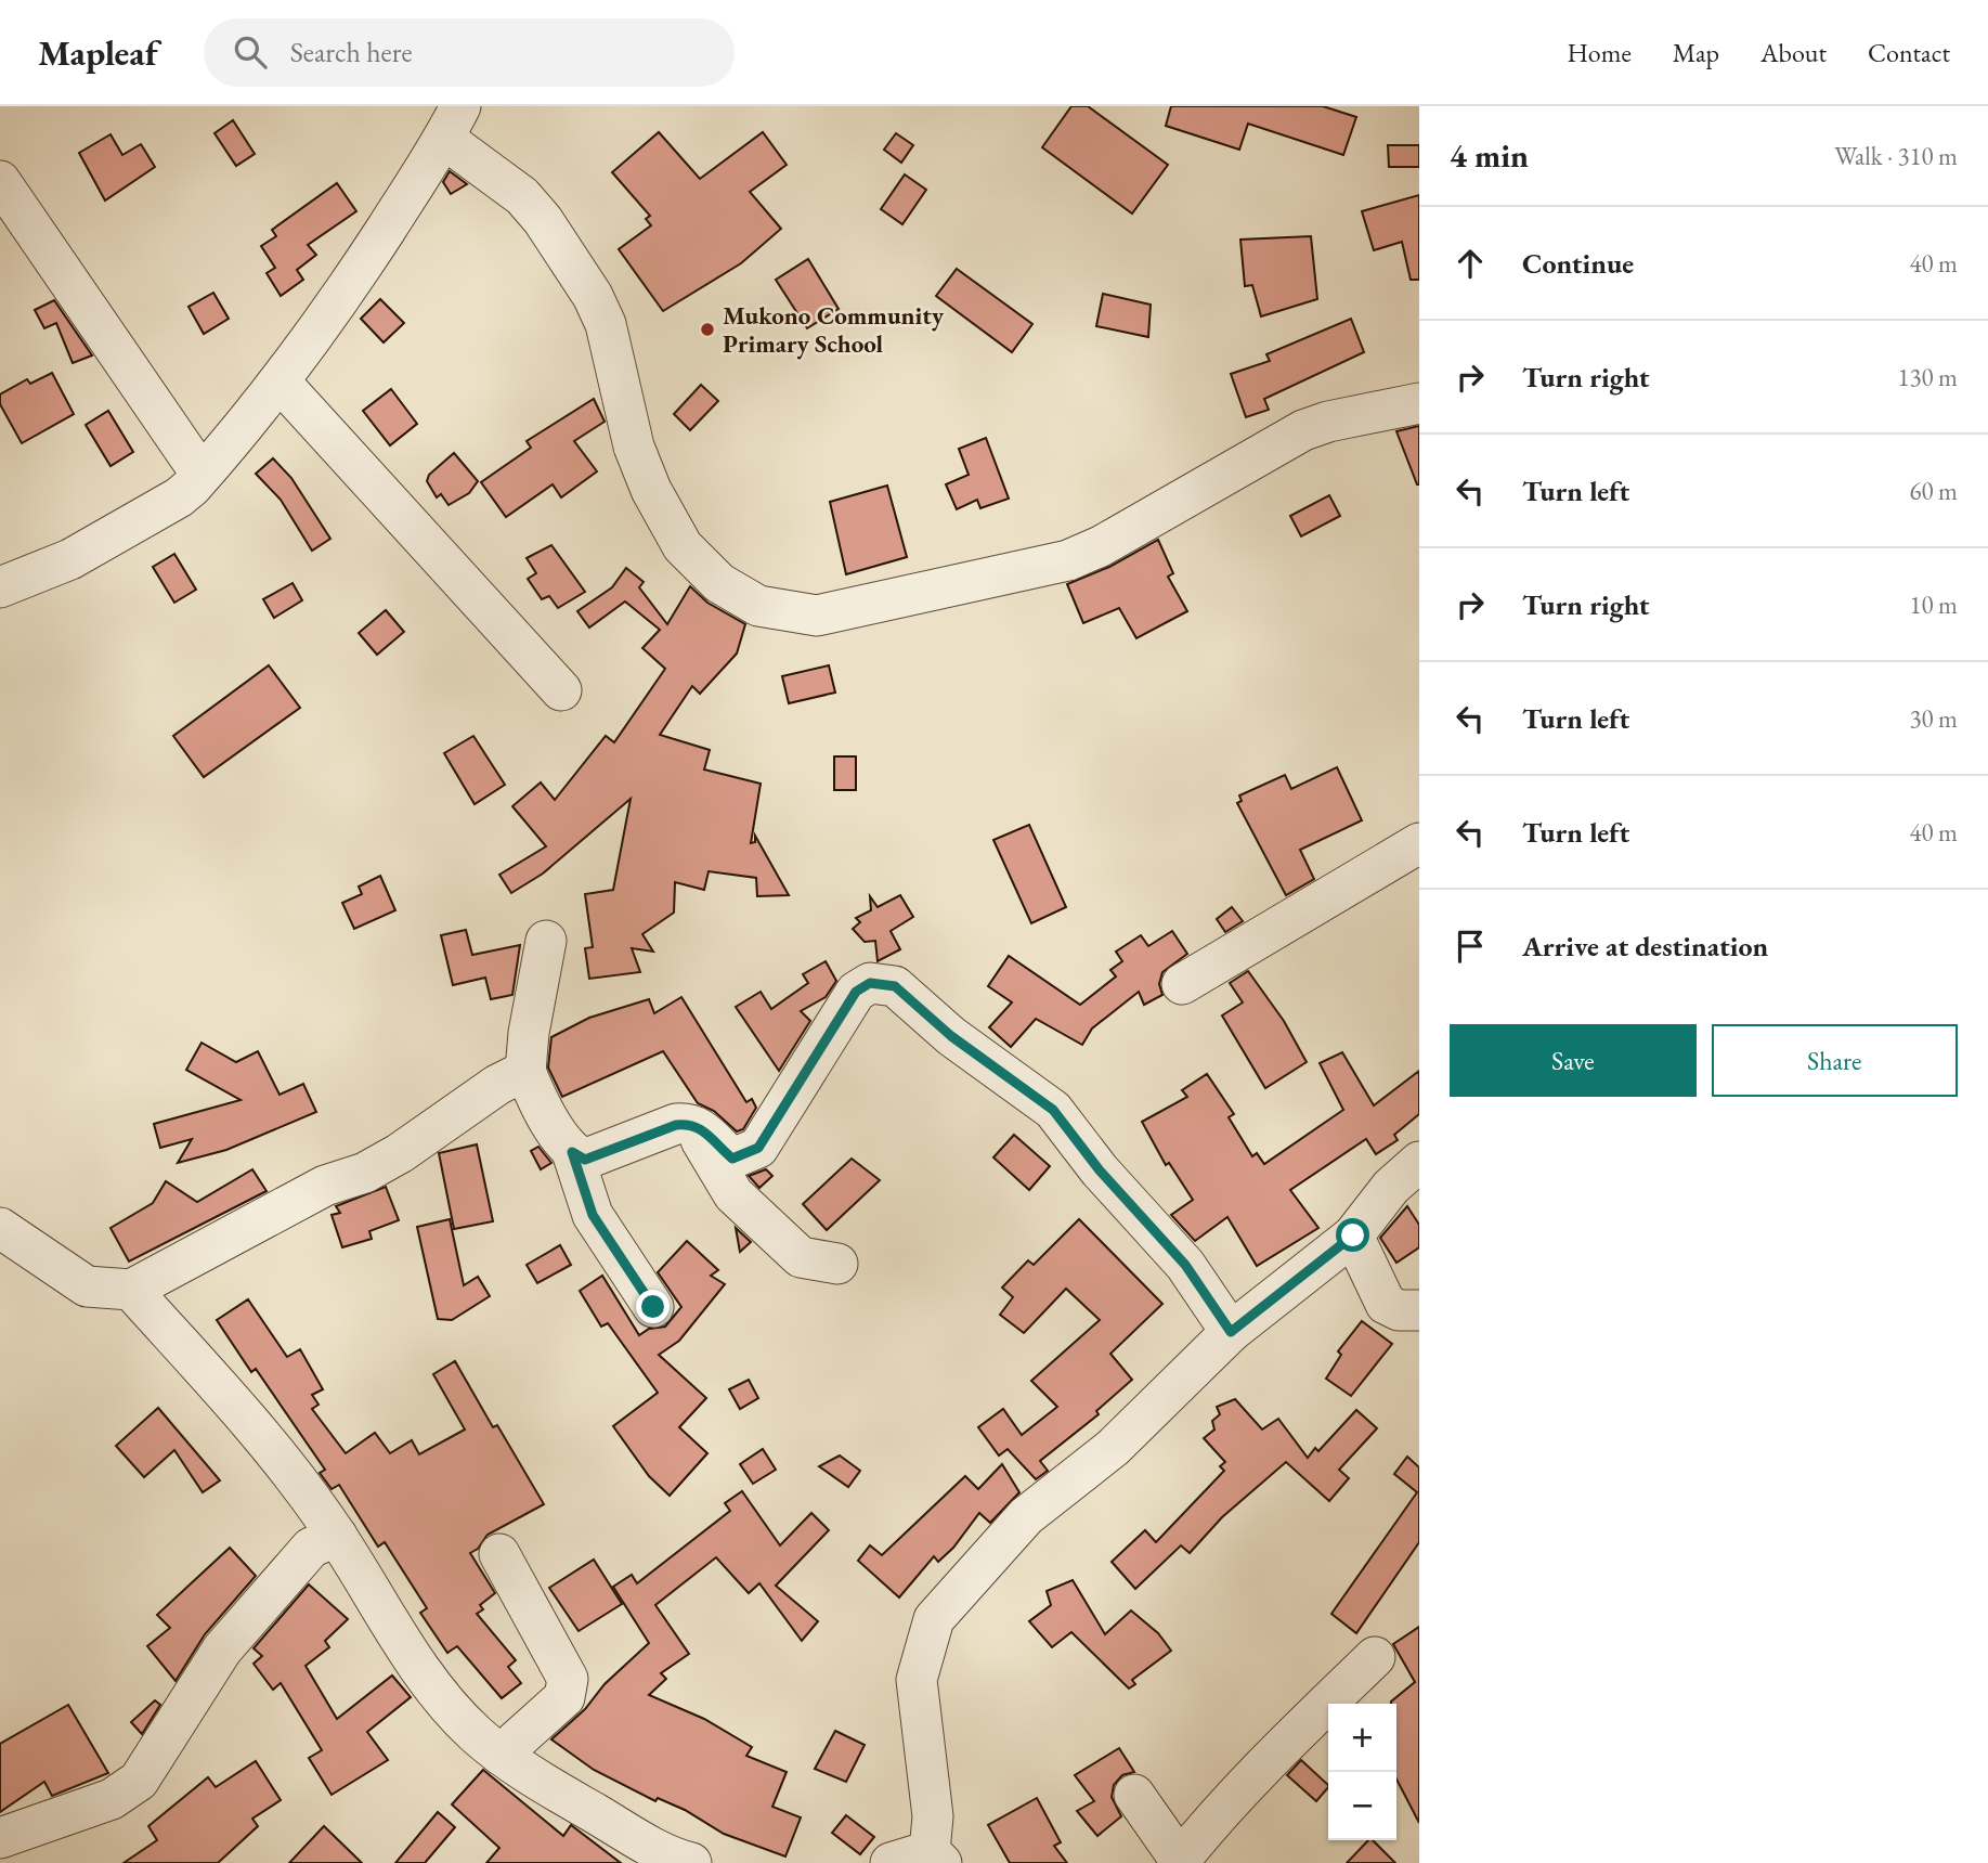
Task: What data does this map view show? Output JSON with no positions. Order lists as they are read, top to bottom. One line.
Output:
{"places":["Mukono Community Primary School"],"page":{"header":"Mapleaf","search":"Search here","nav":["Home","Map","About","Contact"],"heading":["4 min","Walk · 310 m"],"list":[["Continue","40 m"],["Turn right","130 m"],["Turn left","60 m"],["Turn right","10 m"],["Turn left","30 m"],["Turn left","40 m"],"Arrive at destination"],"buttons":["Save","Share"],"map_buttons":["+","−"]}}
